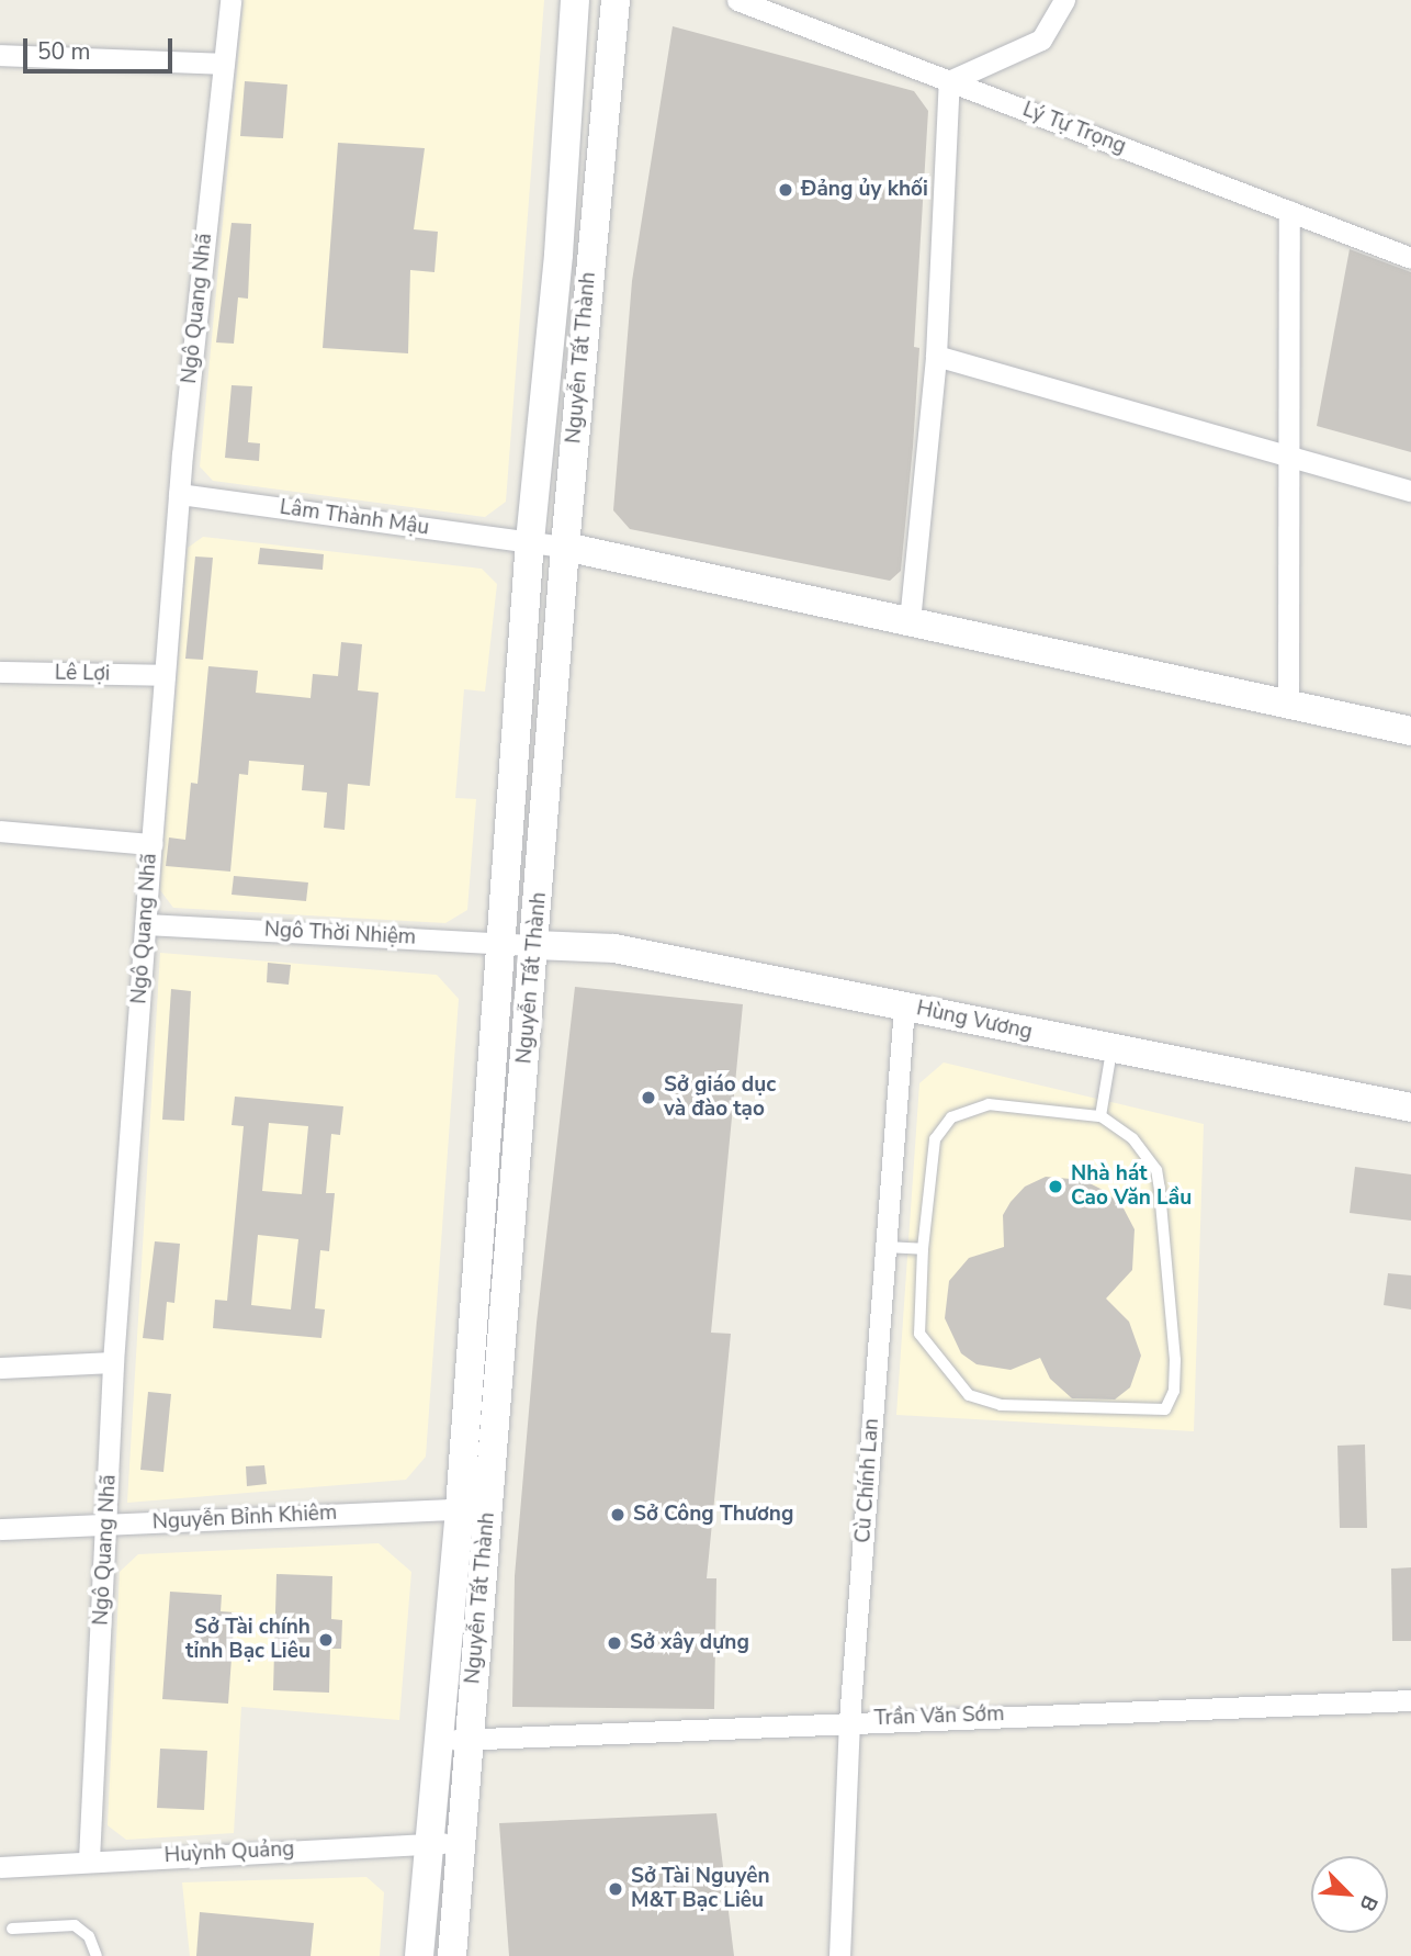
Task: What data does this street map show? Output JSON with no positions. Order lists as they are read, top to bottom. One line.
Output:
{"streets":{"street":["Lý Tự Trọng","Ngô Quang Nhã","Nguyễn Tất Thành","Lâm Thành Mậu","Lê Lợi","Ngô Thời Nhiệm","Hùng Vương","Cù Chính Lan","Nguyễn Bỉnh Khiêm","Trần Văn Sớm","Huỳnh Quảng"]},"crossings":[["Ngô Quang Nhã","Lâm Thành Mậu"],["Ngô Quang Nhã","Lê Lợi"],["Ngô Quang Nhã","Ngô Thời Nhiệm"],["Ngô Quang Nhã","Nguyễn Bỉnh Khiêm"],["Ngô Quang Nhã","Huỳnh Quảng"],["Nguyễn Tất Thành","Lâm Thành Mậu"],["Nguyễn Tất Thành","Ngô Thời Nhiệm"],["Nguyễn Tất Thành","Hùng Vương"],["Nguyễn Tất Thành","Nguyễn Bỉnh Khiêm"],["Nguyễn Tất Thành","Trần Văn Sớm"],["Nguyễn Tất Thành","Huỳnh Quảng"],["Ngô Thời Nhiệm","Hùng Vương"],["Hùng Vương","Cù Chính Lan"],["Cù Chính Lan","Trần Văn Sớm"]],"places":["Đảng ủy khối","Sở giáo dục và đào tạo","Nhà hát Cao Văn Lầu","Sở Công Thương","Sở Tài chính tỉnh Bạc Liêu","Sở xây dựng","Sở Tài Nguyên M&T Bạc Liêu"],"scale_bar":"50 m","north":"bottom right"}
